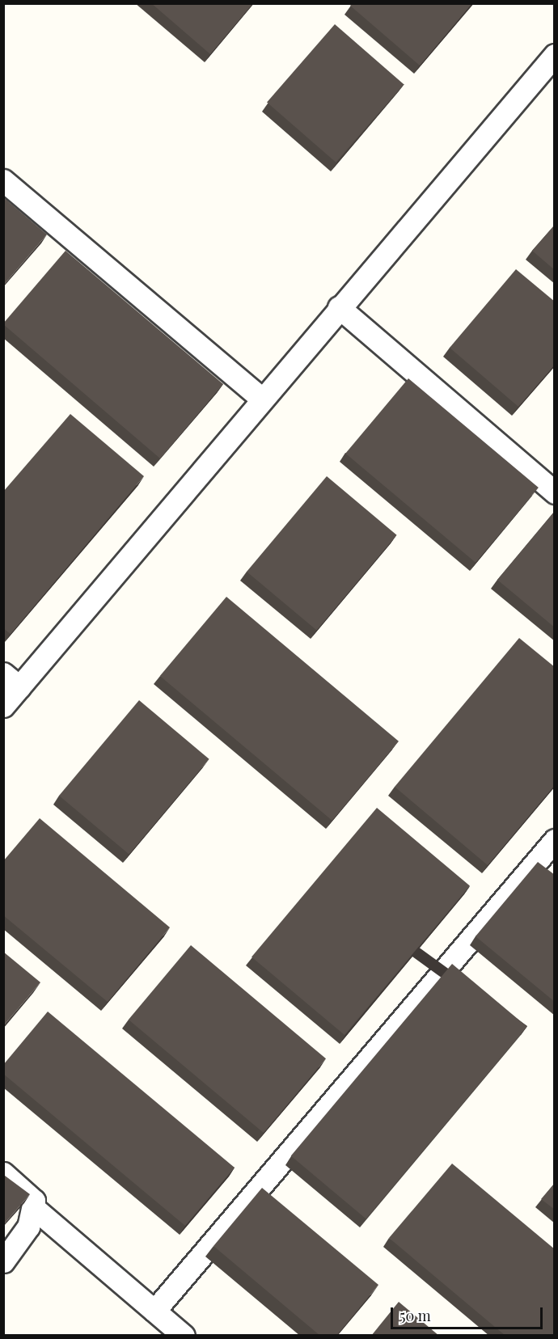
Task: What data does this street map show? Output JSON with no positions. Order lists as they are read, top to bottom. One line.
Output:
{"scale_bar":"50 m"}
